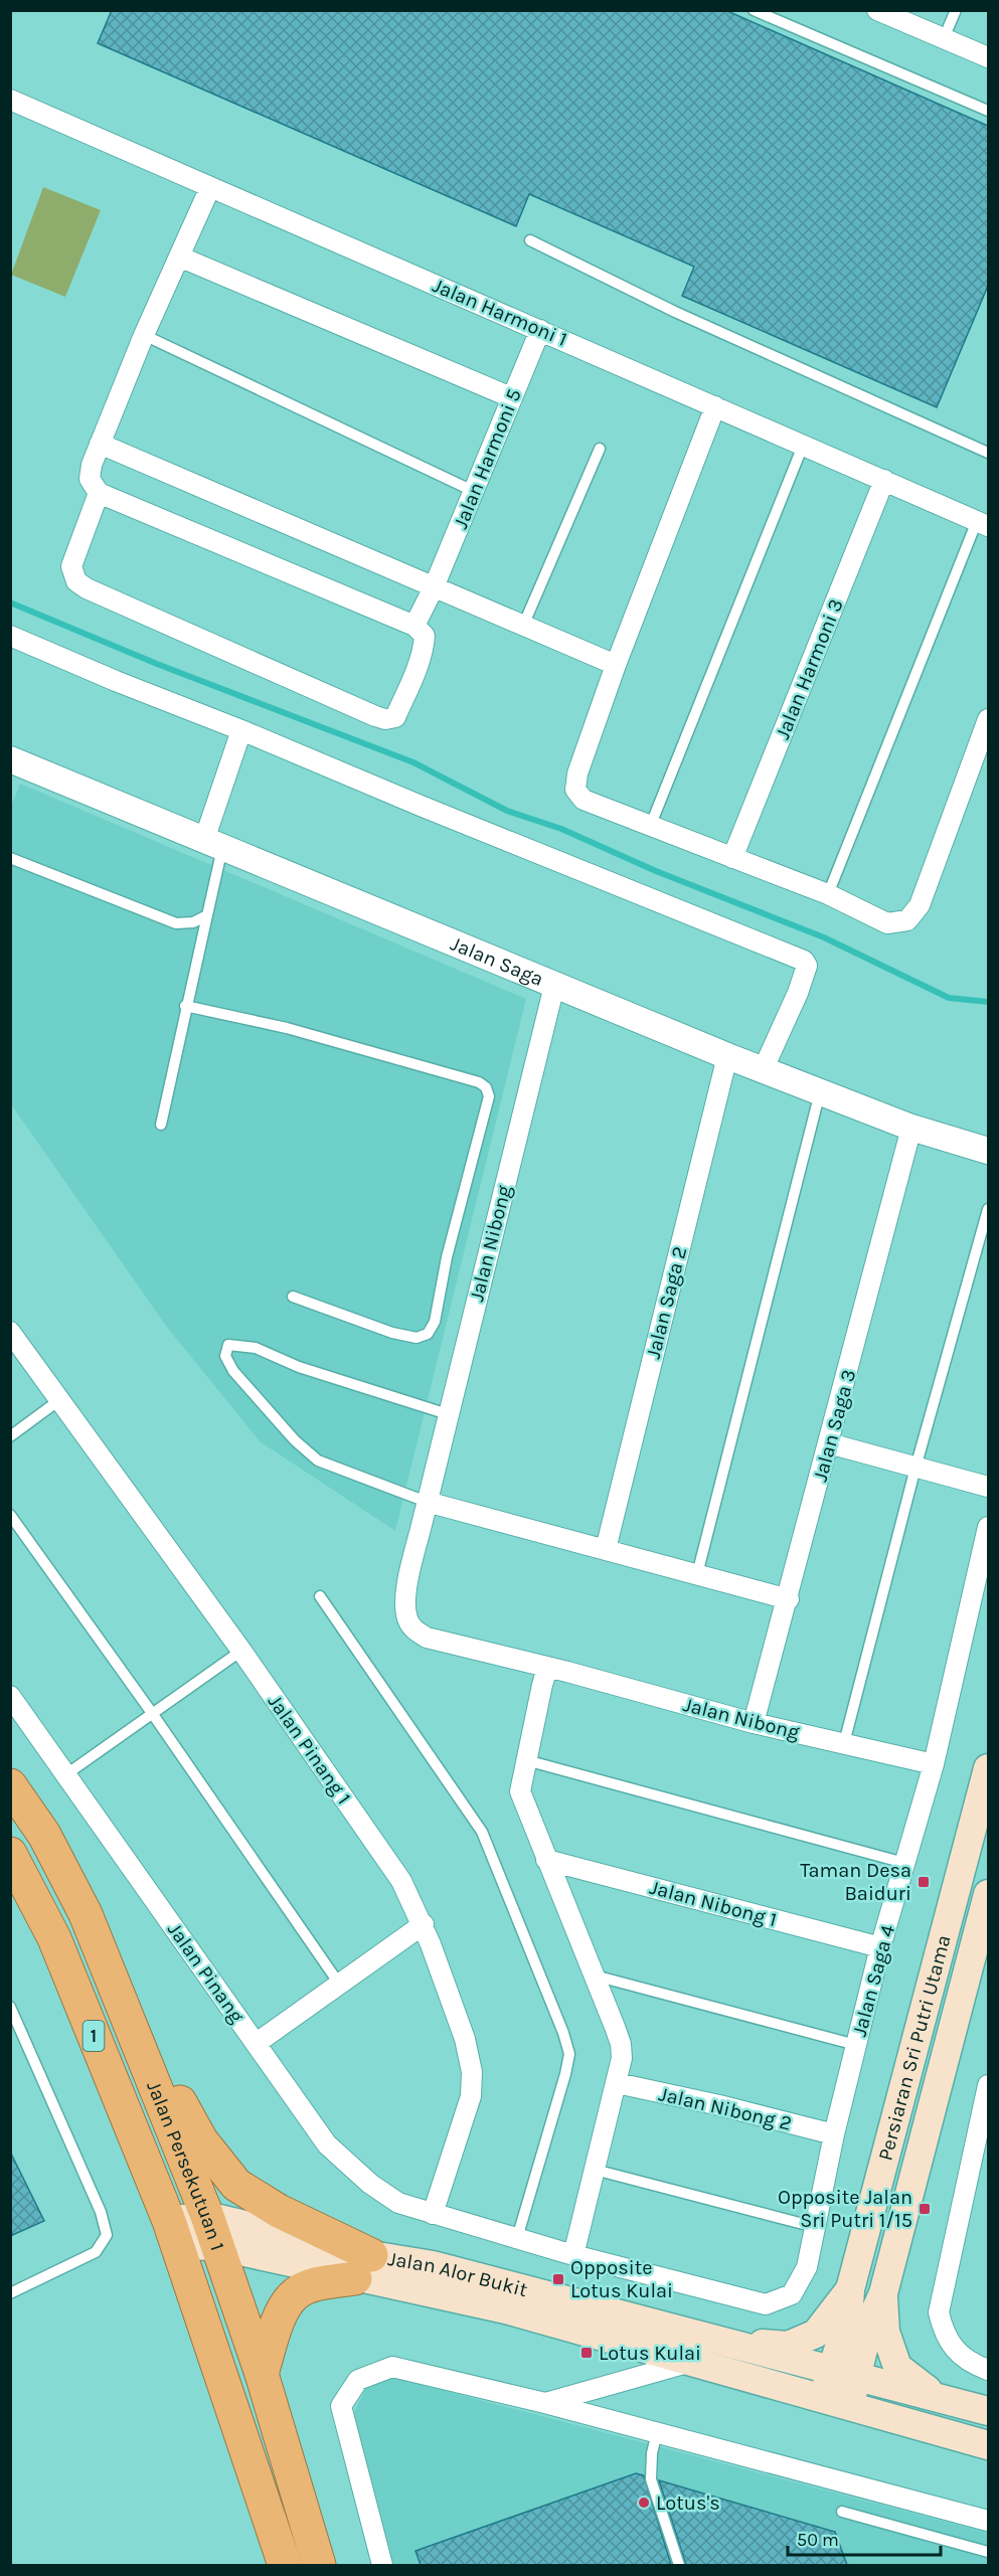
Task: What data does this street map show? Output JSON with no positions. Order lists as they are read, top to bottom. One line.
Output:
{"streets":{"highway":["1","Jalan Persekutuan 1"],"main road":["Persiaran Sri Putri Utama","Jalan Alor Bukit"],"street":["Jalan Harmoni 1","Jalan Harmoni 5","Jalan Harmoni 3","Jalan Saga","Jalan Nibong","Jalan Saga 2","Jalan Saga 3","Jalan Pinang 1","Jalan Nibong 1","Jalan Pinang","Jalan Saga 4","Jalan Nibong 2"]},"crossings":[["Jalan Harmoni 1","Jalan Harmoni 5"],["Jalan Harmoni 1","Jalan Harmoni 3"],["Jalan Saga","Jalan Nibong"],["Jalan Saga","Jalan Saga 2"],["Jalan Saga","Jalan Saga 3"],["Jalan Nibong","Jalan Saga 3"],["Jalan Nibong","Jalan Saga 4"],["Jalan Pinang 1","Jalan Pinang"],["Jalan Nibong 1","Jalan Saga 4"],["Jalan Pinang","Jalan Saga 4"],["Jalan Saga 4","Jalan Nibong 2"],["Persiaran Sri Putri Utama","Jalan Alor Bukit"],["Jalan Persekutuan 1","Jalan Alor Bukit"]],"places":{"transit":["Taman Desa Baiduri","Opposite Jalan Sri Putri 1/15","Opposite Lotus Kulai","Lotus Kulai"],"other":["Lotus's"]},"scale_bar":"50 m"}
